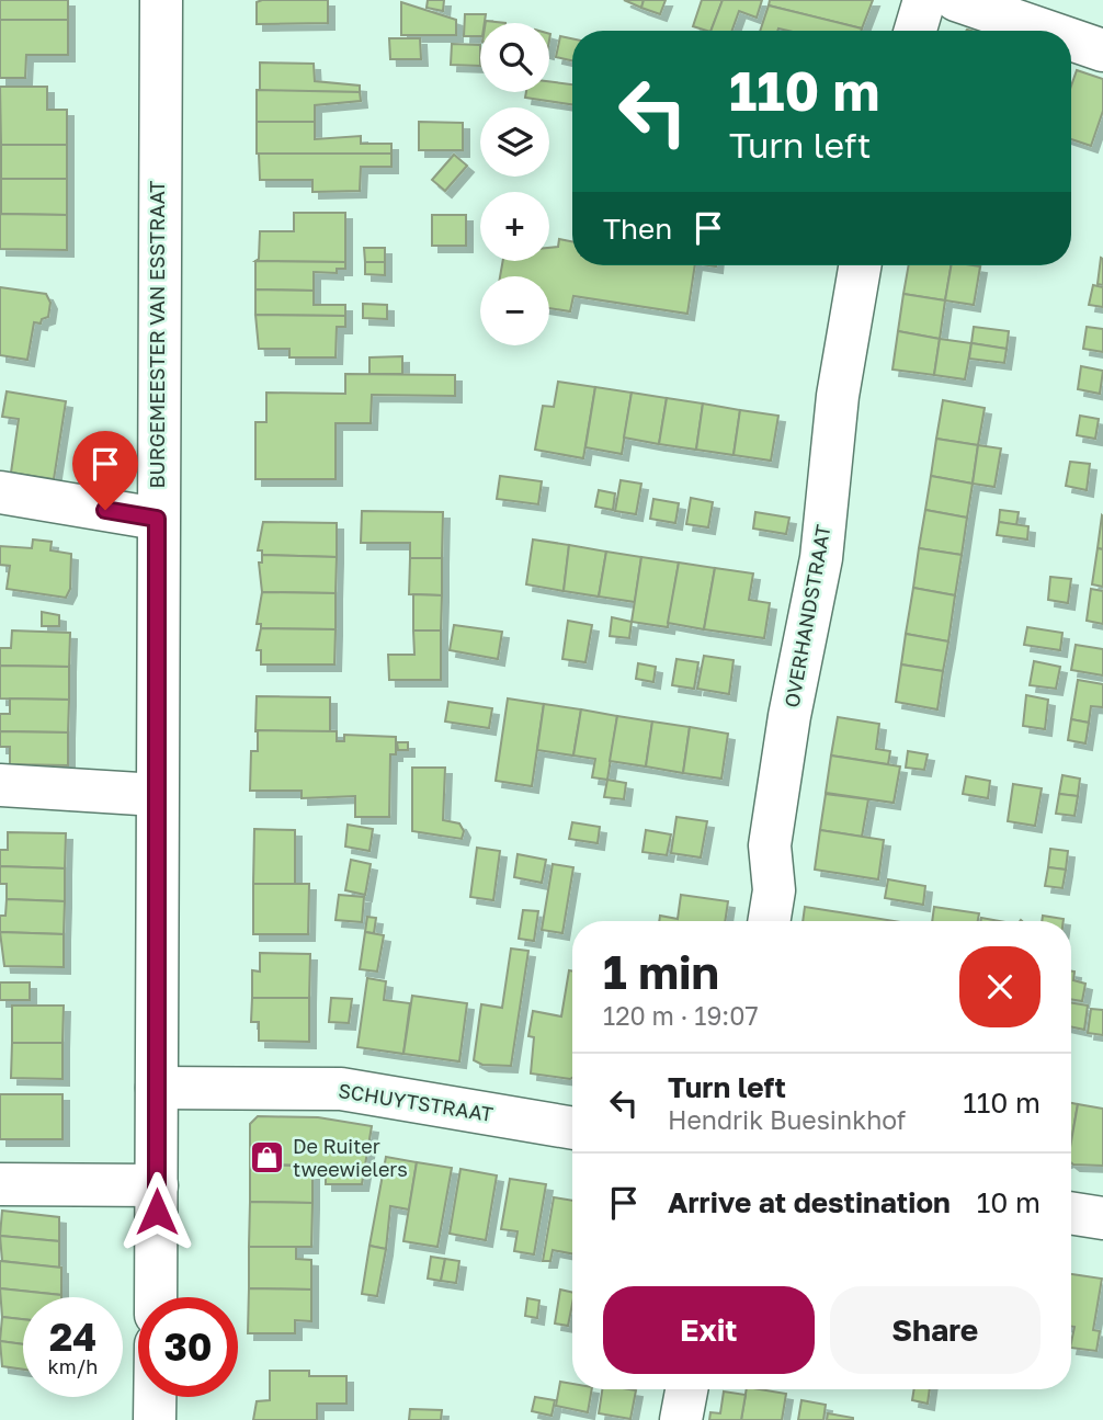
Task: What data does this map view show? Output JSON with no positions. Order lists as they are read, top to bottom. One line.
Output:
{"streets":{"street":["BURGEMEESTER VAN ESSTRAAT","OVERHANDSTRAAT","SCHUYTSTRAAT"]},"crossings":[["BURGEMEESTER VAN ESSTRAAT","SCHUYTSTRAAT"]],"places":{"shop":["De Ruiter tweewielers"]},"page":{"map_buttons":["+","−"],"turn":["110 m","Turn left"],"then":"Then","heading":["1 min","120 m · 19:07"],"list":[{"name":"Turn left","note":"Hendrik Buesinkhof","value":"110 m"},{"name":"Arrive at destination","value":"10 m"}],"buttons":["Exit","Share"],"speed":"24 km/h","limit":"30"}}
